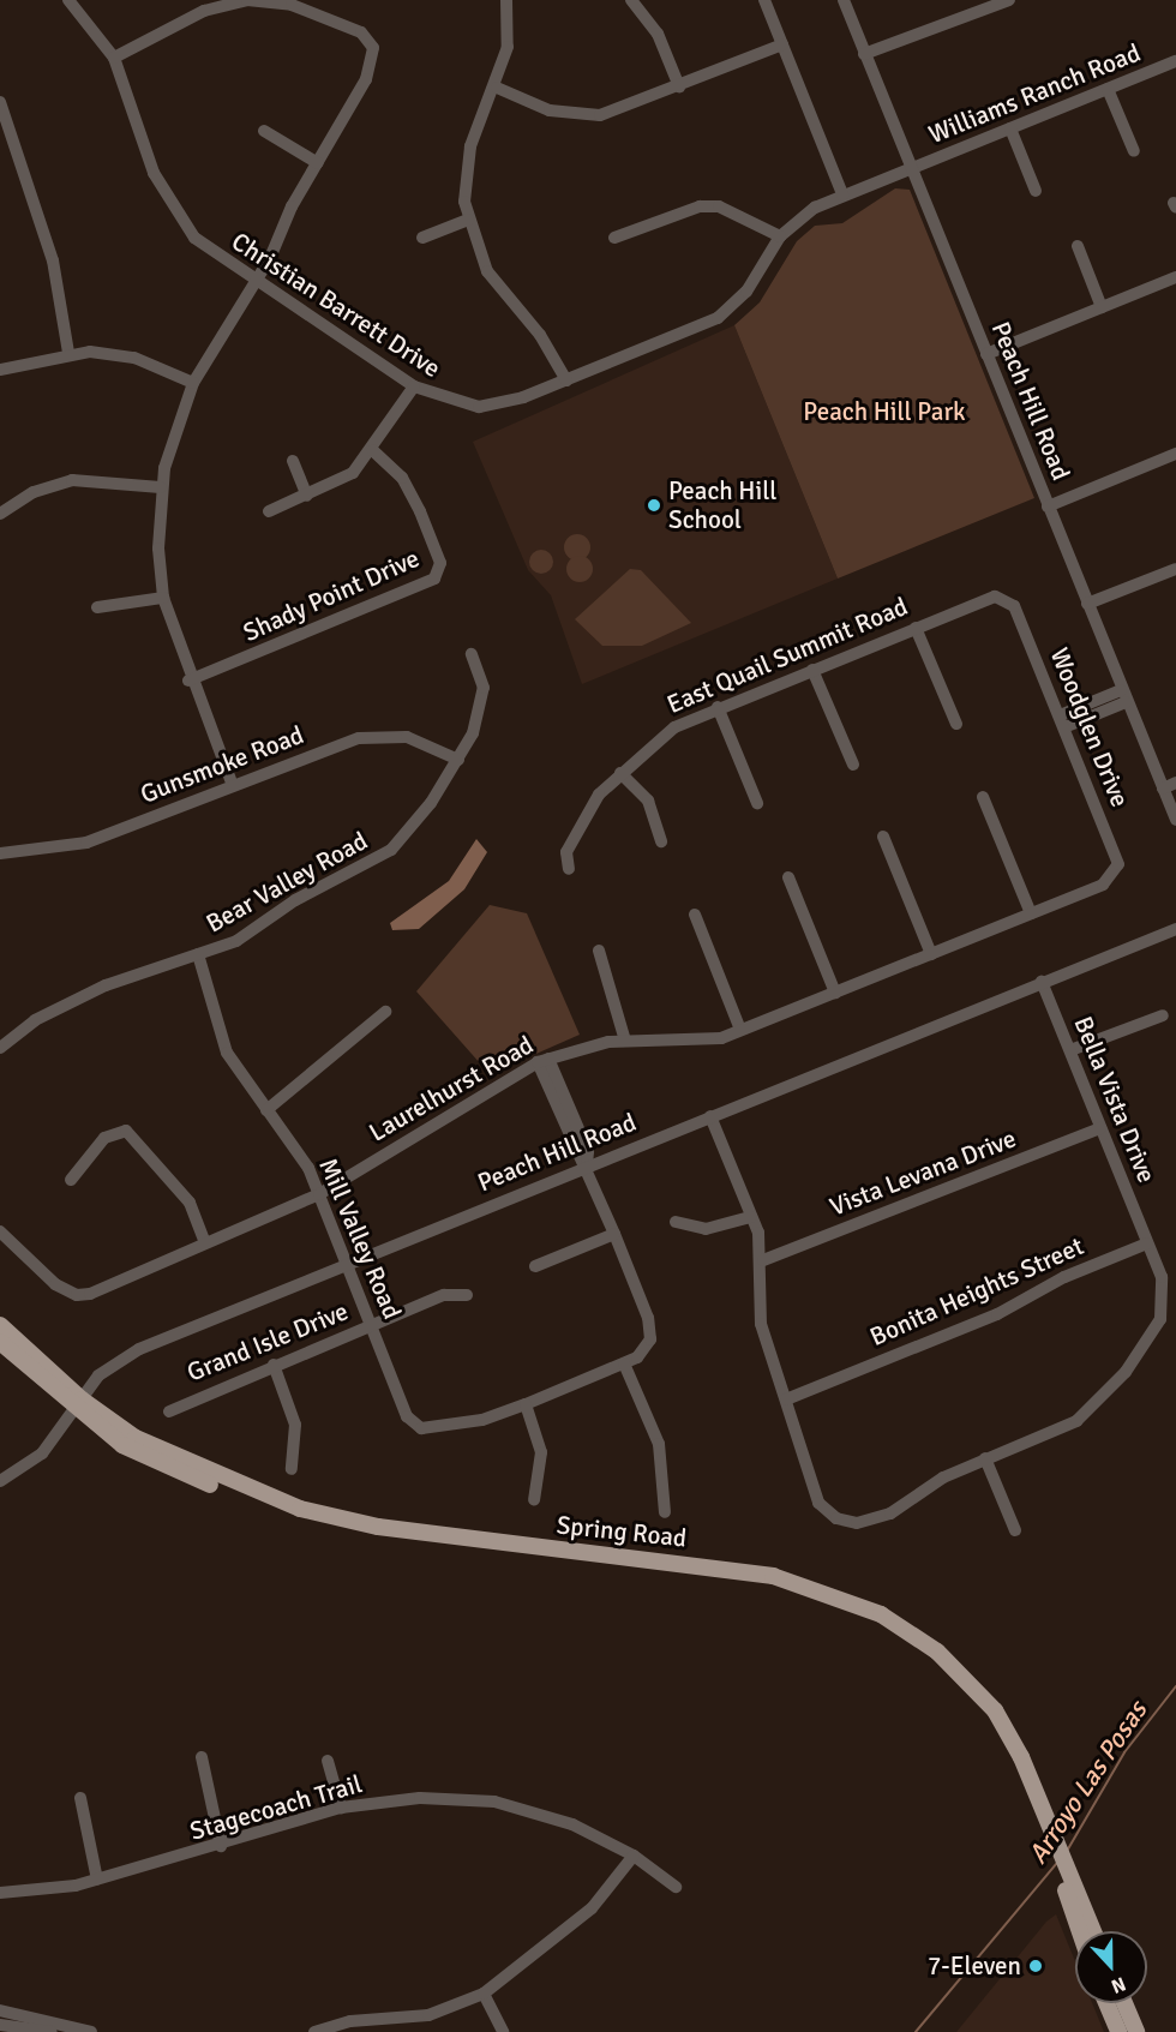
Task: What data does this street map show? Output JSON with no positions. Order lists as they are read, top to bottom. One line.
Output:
{"streets":{"main road":["Spring Road"],"street":["Williams Ranch Road","Christian Barrett Drive","Peach Hill Road","Shady Point Drive","East Quail Summit Road","Woodglen Drive","Gunsmoke Road","Bear Valley Road","Laurelhurst Road","Bella Vista Drive","Vista Levana Drive","Mill Valley Road","Bonita Heights Street","Grand Isle Drive","Stagecoach Trail"]},"crossings":[["Williams Ranch Road","Christian Barrett Drive"],["Williams Ranch Road","Peach Hill Road"],["Christian Barrett Drive","Peach Hill Road"],["Peach Hill Road","Bella Vista Drive"],["Peach Hill Road","Mill Valley Road"],["Peach Hill Road","Spring Road"],["East Quail Summit Road","Woodglen Drive"],["Woodglen Drive","Laurelhurst Road"],["Gunsmoke Road","Bear Valley Road"],["Bear Valley Road","Mill Valley Road"],["Laurelhurst Road","Mill Valley Road"],["Bella Vista Drive","Vista Levana Drive"],["Bella Vista Drive","Bonita Heights Street"],["Mill Valley Road","Grand Isle Drive"]],"water":["Arroyo Las Posas"],"parks":["Peach Hill Park"],"places":["Peach Hill School","7-Eleven"],"north":"bottom"}
